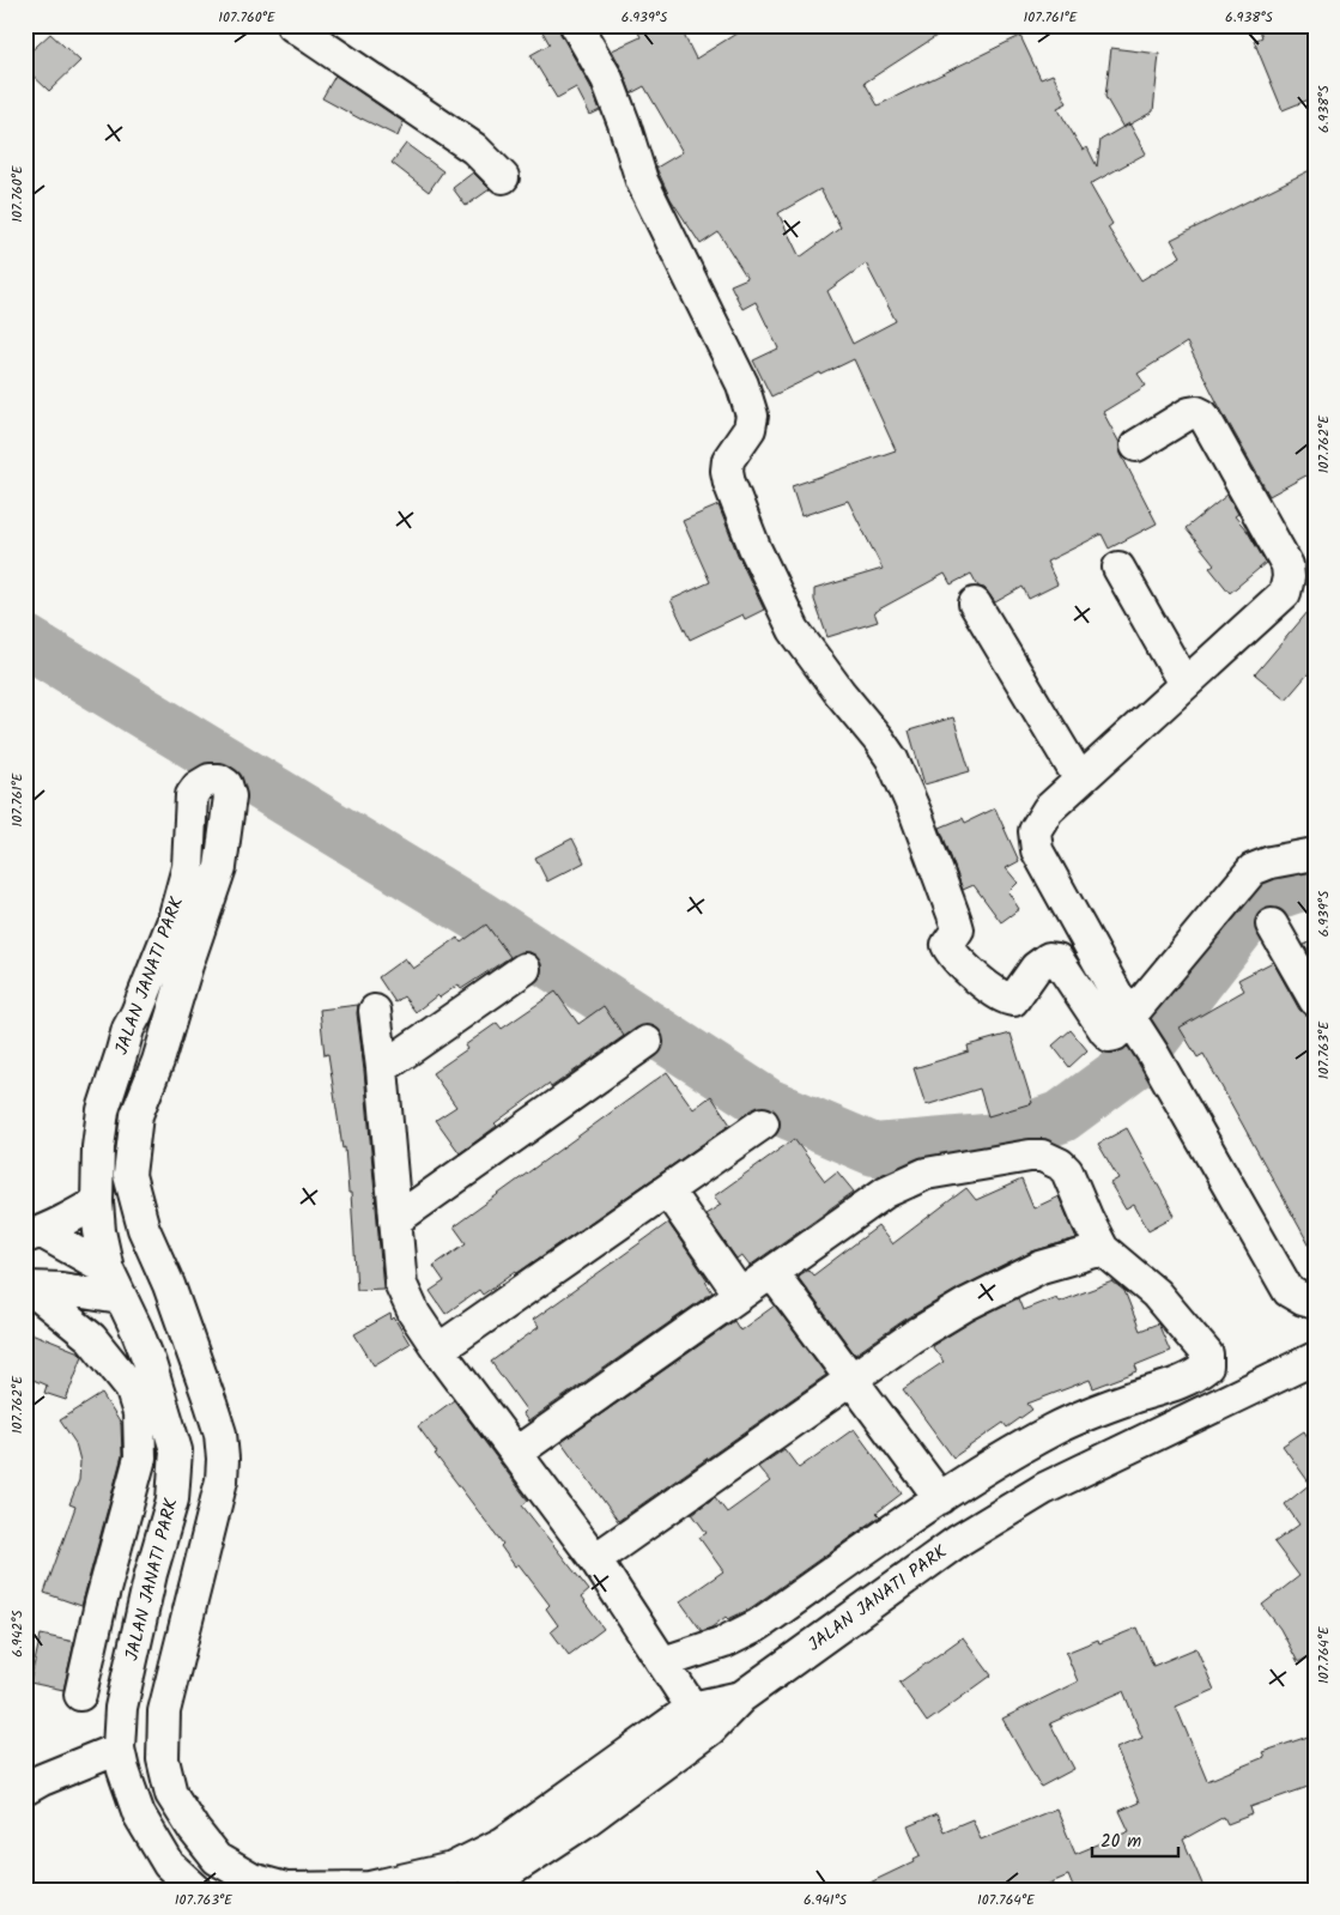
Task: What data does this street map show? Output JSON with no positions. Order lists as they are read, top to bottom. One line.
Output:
{"streets":{"street":["JALAN JANATI PARK"]},"scale_bar":"20 m","coordinates":["107.760°E","6.939°S","107.761°E","6.938°S","107.762°E","107.763°E","6.942°S","107.764°E","6.941°S"]}
